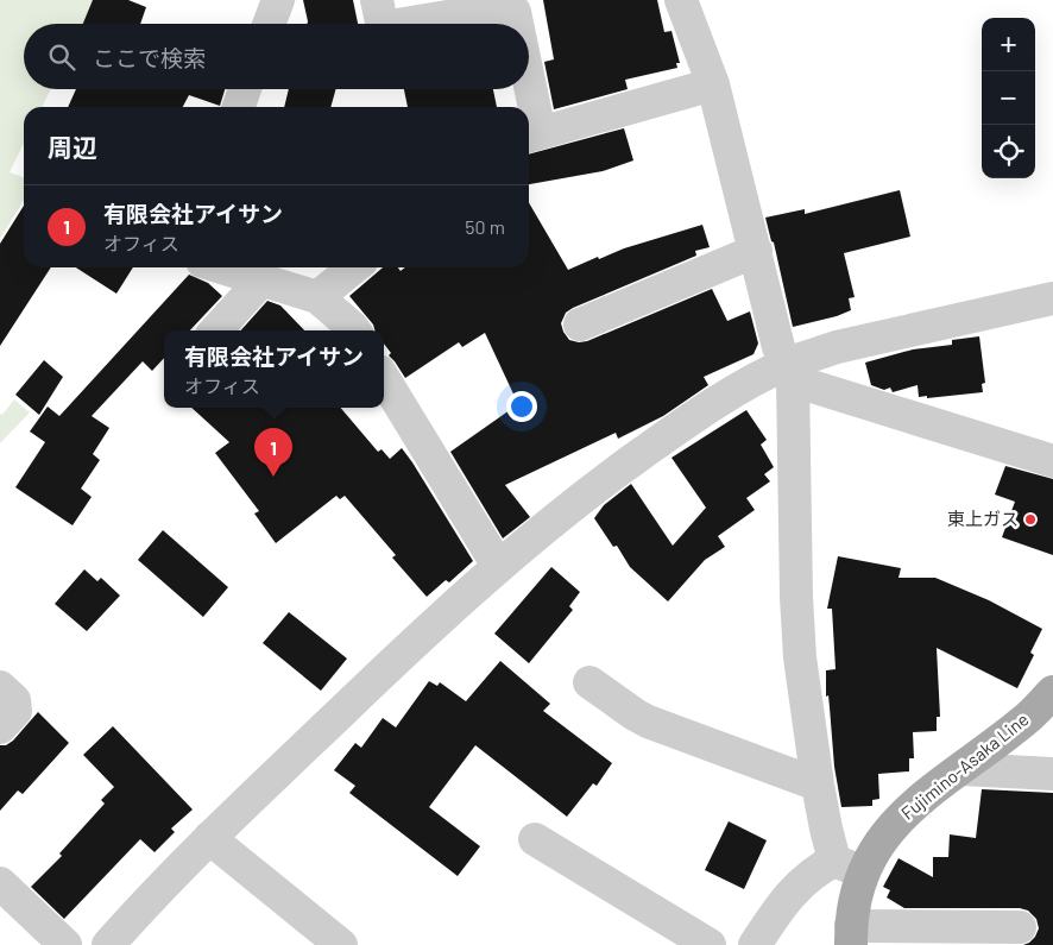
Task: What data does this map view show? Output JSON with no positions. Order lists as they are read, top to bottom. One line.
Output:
{"streets":{"main road":["Fujimino-Asaka Line"]},"places":["東上ガス"],"page":{"map_buttons":["+","−"],"search":"ここで検索","heading":"周辺","list":[{"mark":"1","name":"有限会社アイサン","note":"オフィス","value":"50 m"}],"popup":["有限会社アイサン","オフィス"],"pins":"1"}}
